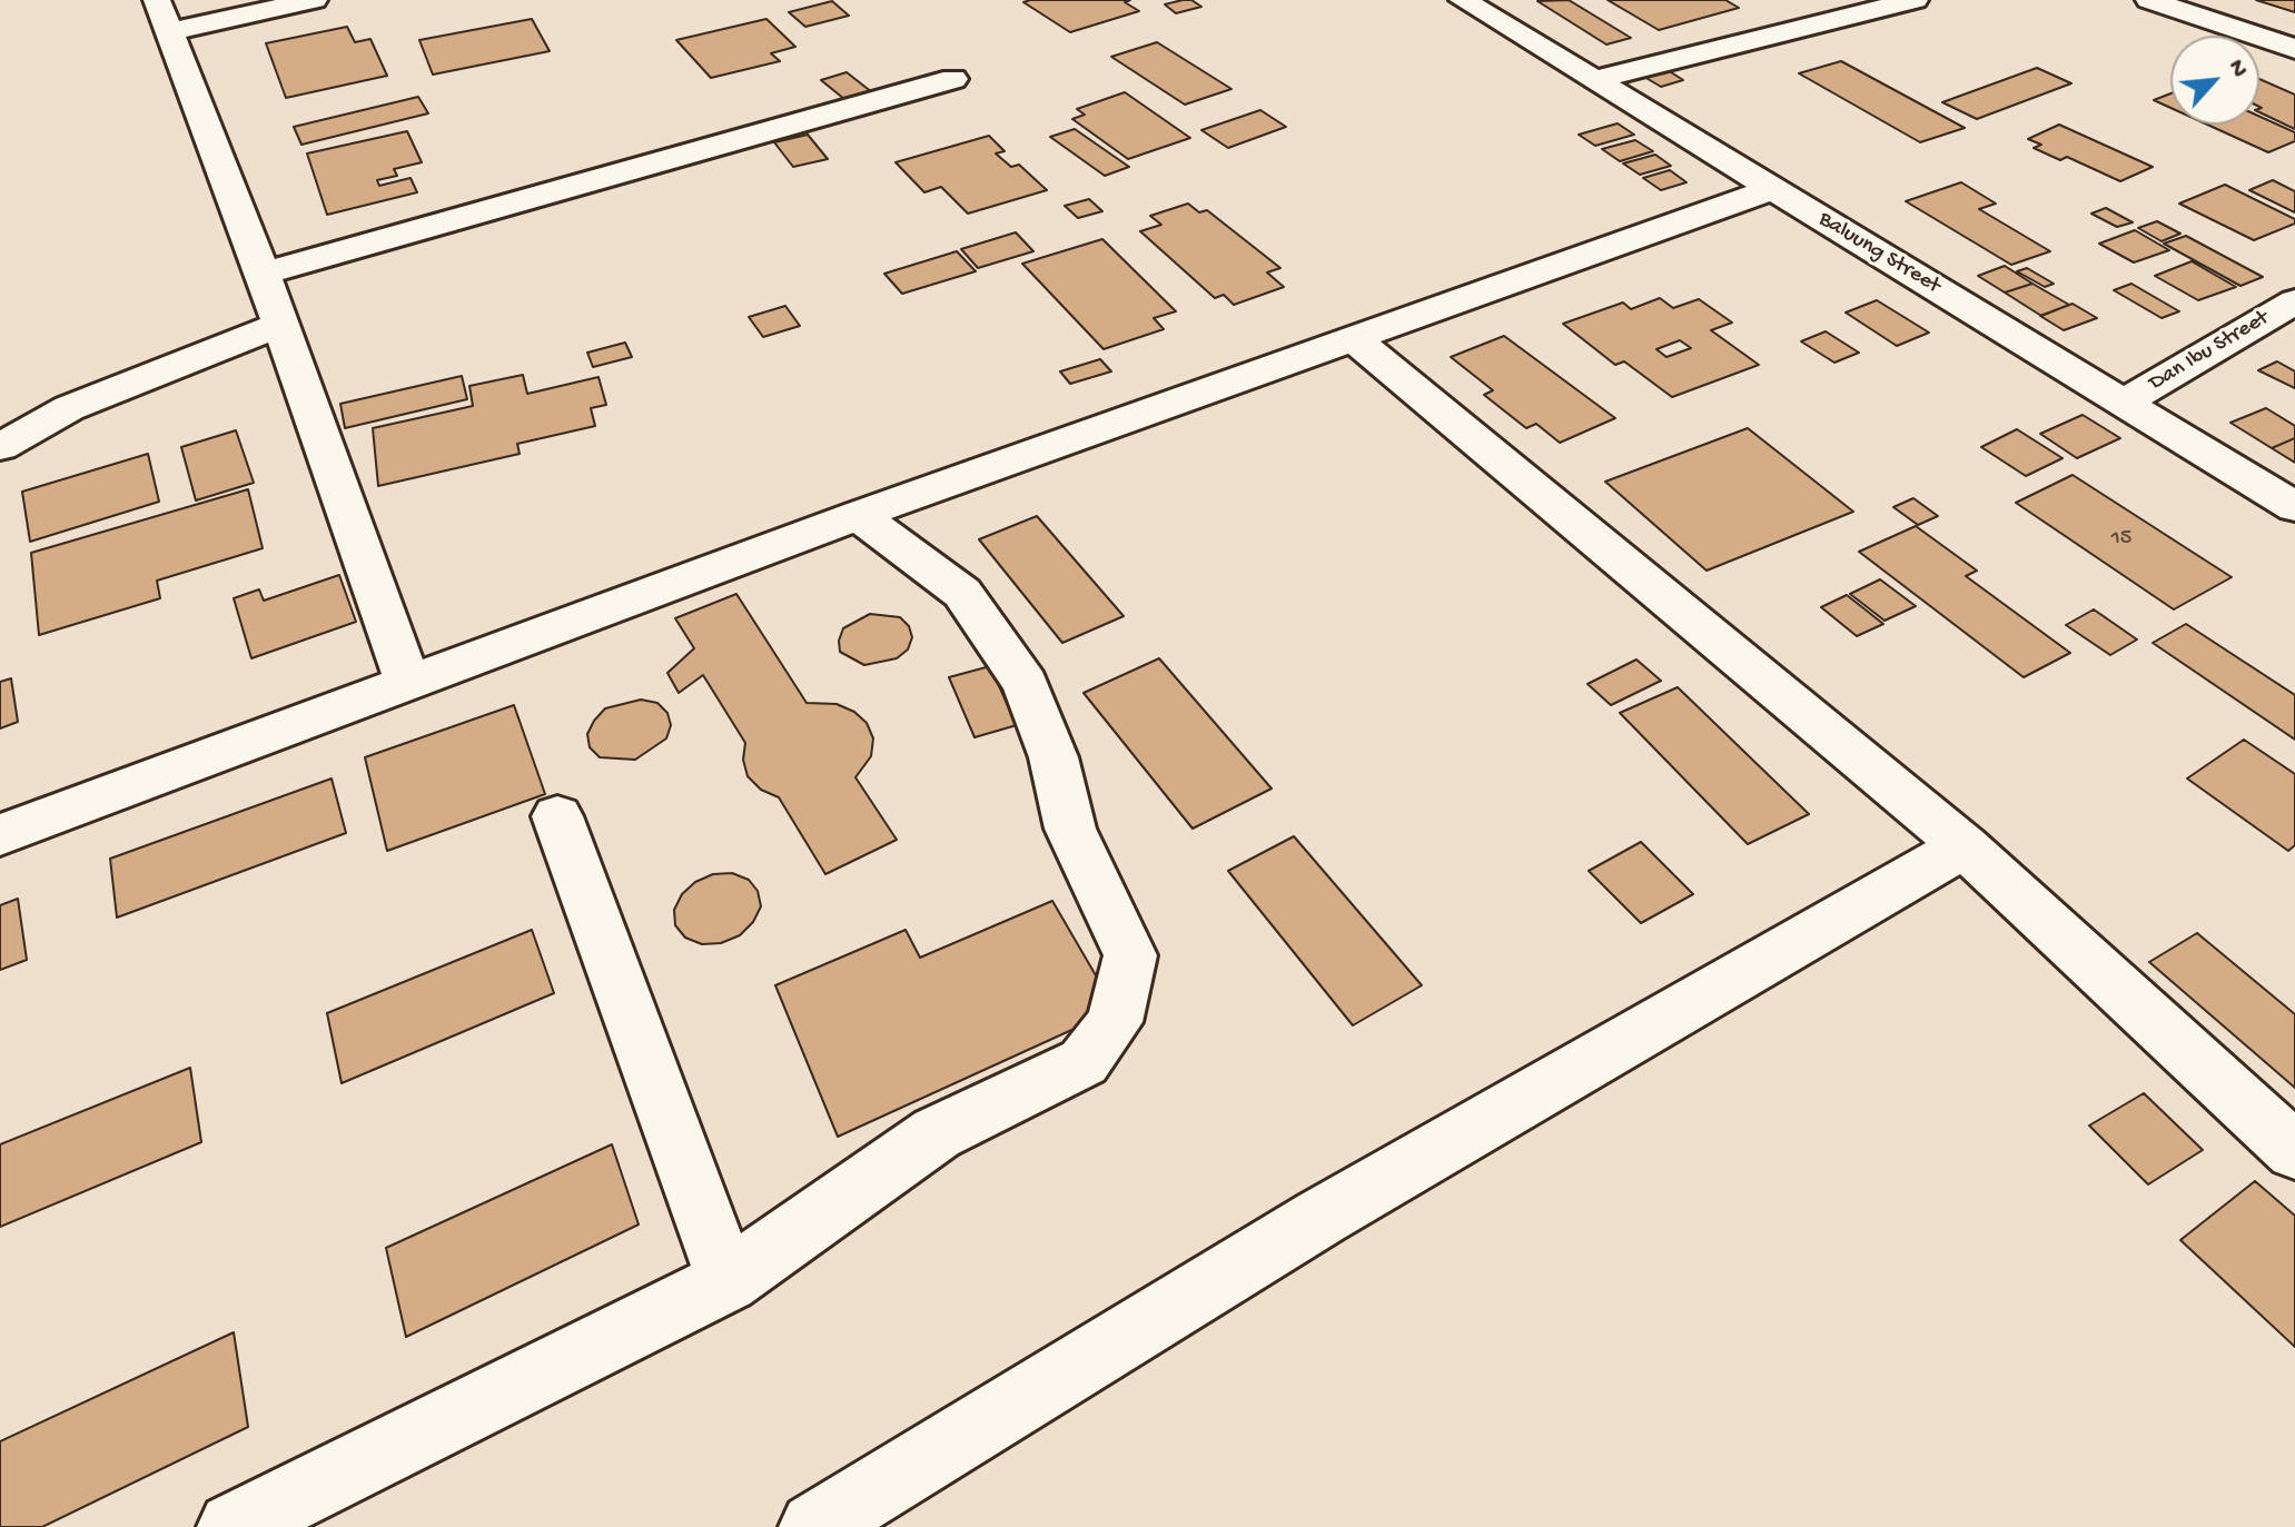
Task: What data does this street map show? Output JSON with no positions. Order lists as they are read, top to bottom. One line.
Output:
{"streets":{"street":["Baluung Street","Dan Ibu Street"]},"crossings":[["Baluung Street","Dan Ibu Street"]],"house_numbers":["15"],"north":"top right"}
